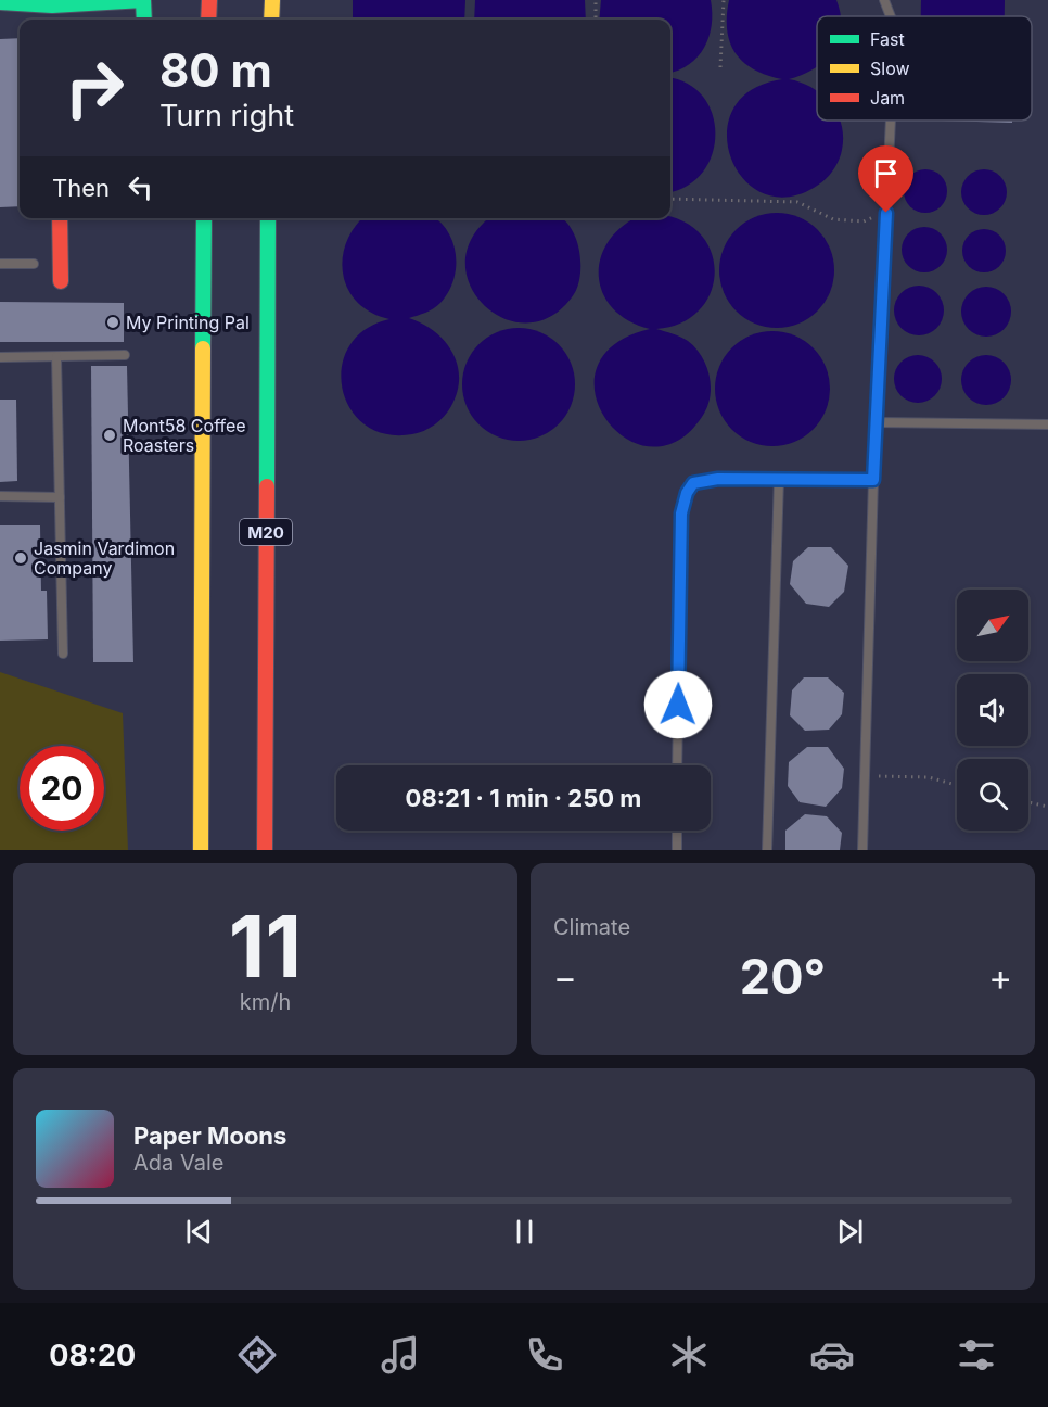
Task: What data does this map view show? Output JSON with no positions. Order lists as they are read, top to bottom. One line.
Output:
{"streets":{"main road":["M20"]},"places":["My Printing Pal","Mont58 Coffee Roasters","Jasmin Vardimon Company"],"legend":["Fast","Slow","Jam"],"north":"top right","page":{"turn":["80 m","Turn right"],"then":"Then","limit":"20","trip":"08:21 · 1 min · 250 m","tile":[["11","km/h"],"Climate"],"heat":["−","20°","+"],"song":["Paper Moons","Ada Vale"],"tabs":"08:20"}}
